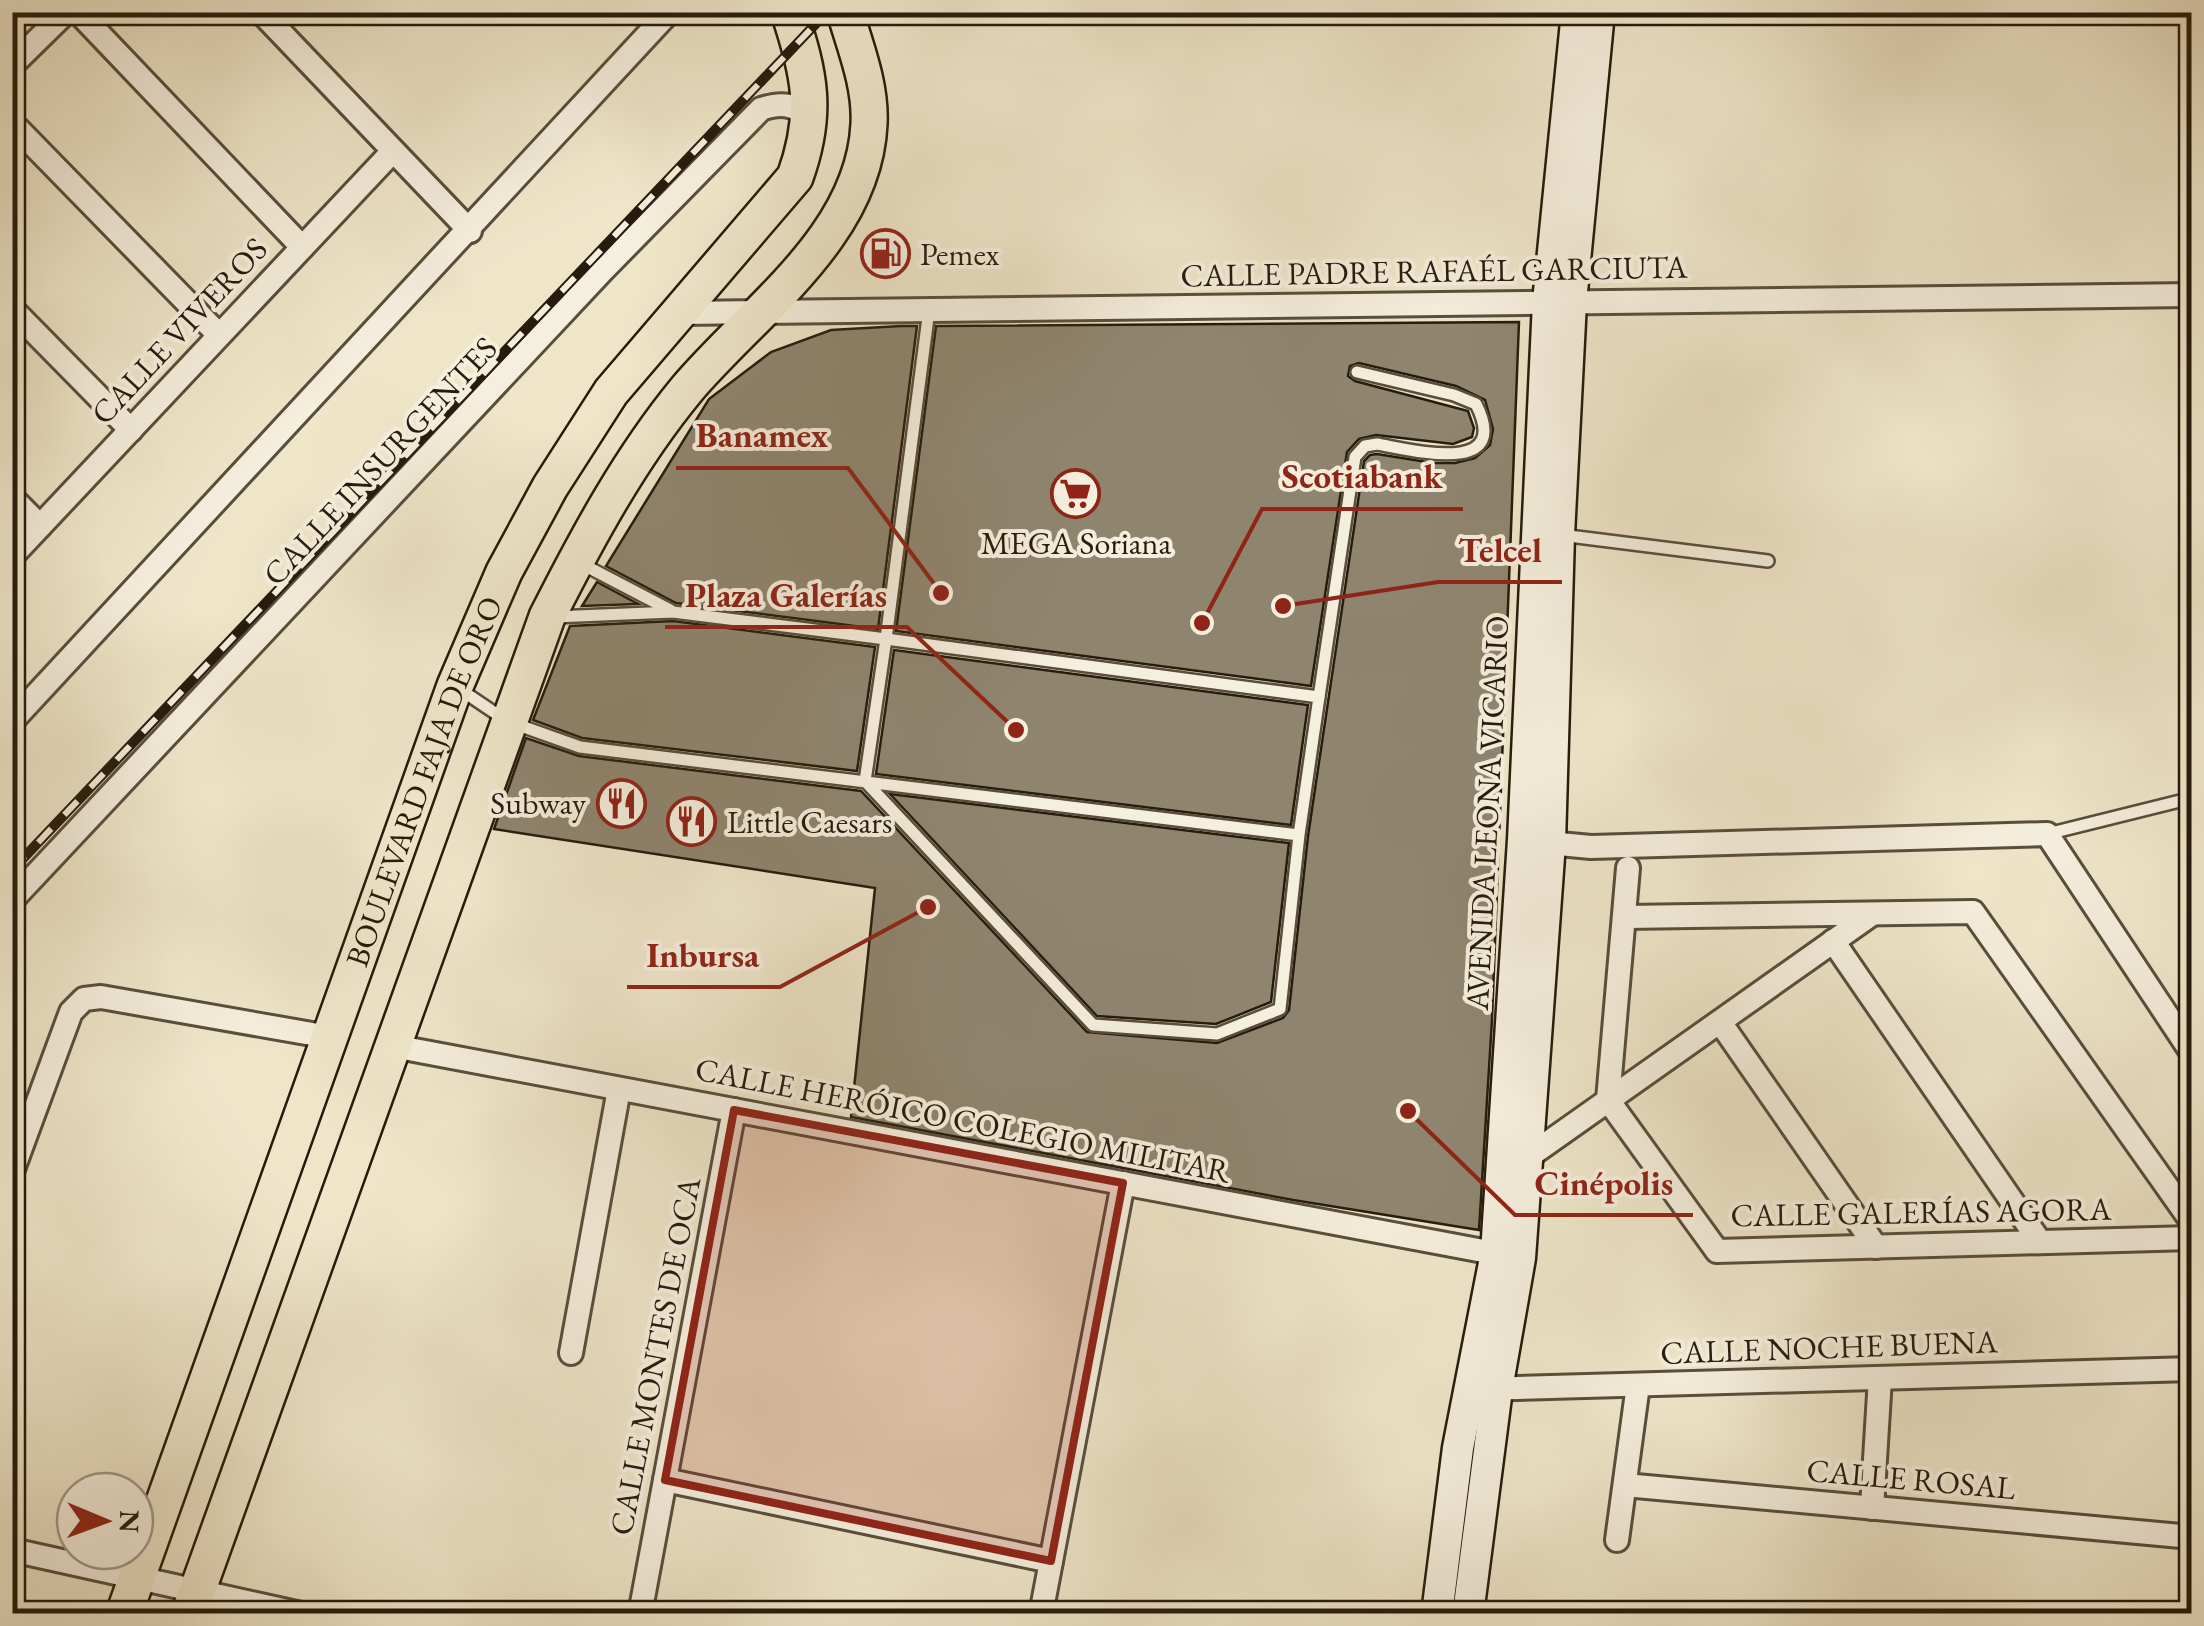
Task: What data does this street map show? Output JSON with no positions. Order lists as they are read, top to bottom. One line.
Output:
{"streets":{"main road":["BOULEVARD FAJA DE ORO"],"street":["CALLE PADRE RAFAÉL GARCIUTA","CALLE VIVEROS","CALLE INSURGENTES","AVENIDA LEONA VICARIO","CALLE HERÓICO COLEGIO MILITAR","CALLE GALERÍAS AGORA","CALLE NOCHE BUENA","CALLE MONTES DE OCA","CALLE ROSAL"]},"crossings":[["CALLE PADRE RAFAÉL GARCIUTA","BOULEVARD FAJA DE ORO"],["CALLE PADRE RAFAÉL GARCIUTA","AVENIDA LEONA VICARIO"],["CALLE INSURGENTES","BOULEVARD FAJA DE ORO"],["BOULEVARD FAJA DE ORO","CALLE HERÓICO COLEGIO MILITAR"],["AVENIDA LEONA VICARIO","CALLE HERÓICO COLEGIO MILITAR"],["AVENIDA LEONA VICARIO","CALLE NOCHE BUENA"],["CALLE HERÓICO COLEGIO MILITAR","CALLE MONTES DE OCA"]],"places":{"fuel station":["Pemex"],"supermarket":["MEGA Soriana"],"other":["Banamex","Telcel","Scotiabank","Plaza Galerías","Inbursa","Cinépolis"],"restaurant":["Subway","Little Caesars"]},"north":"right"}
